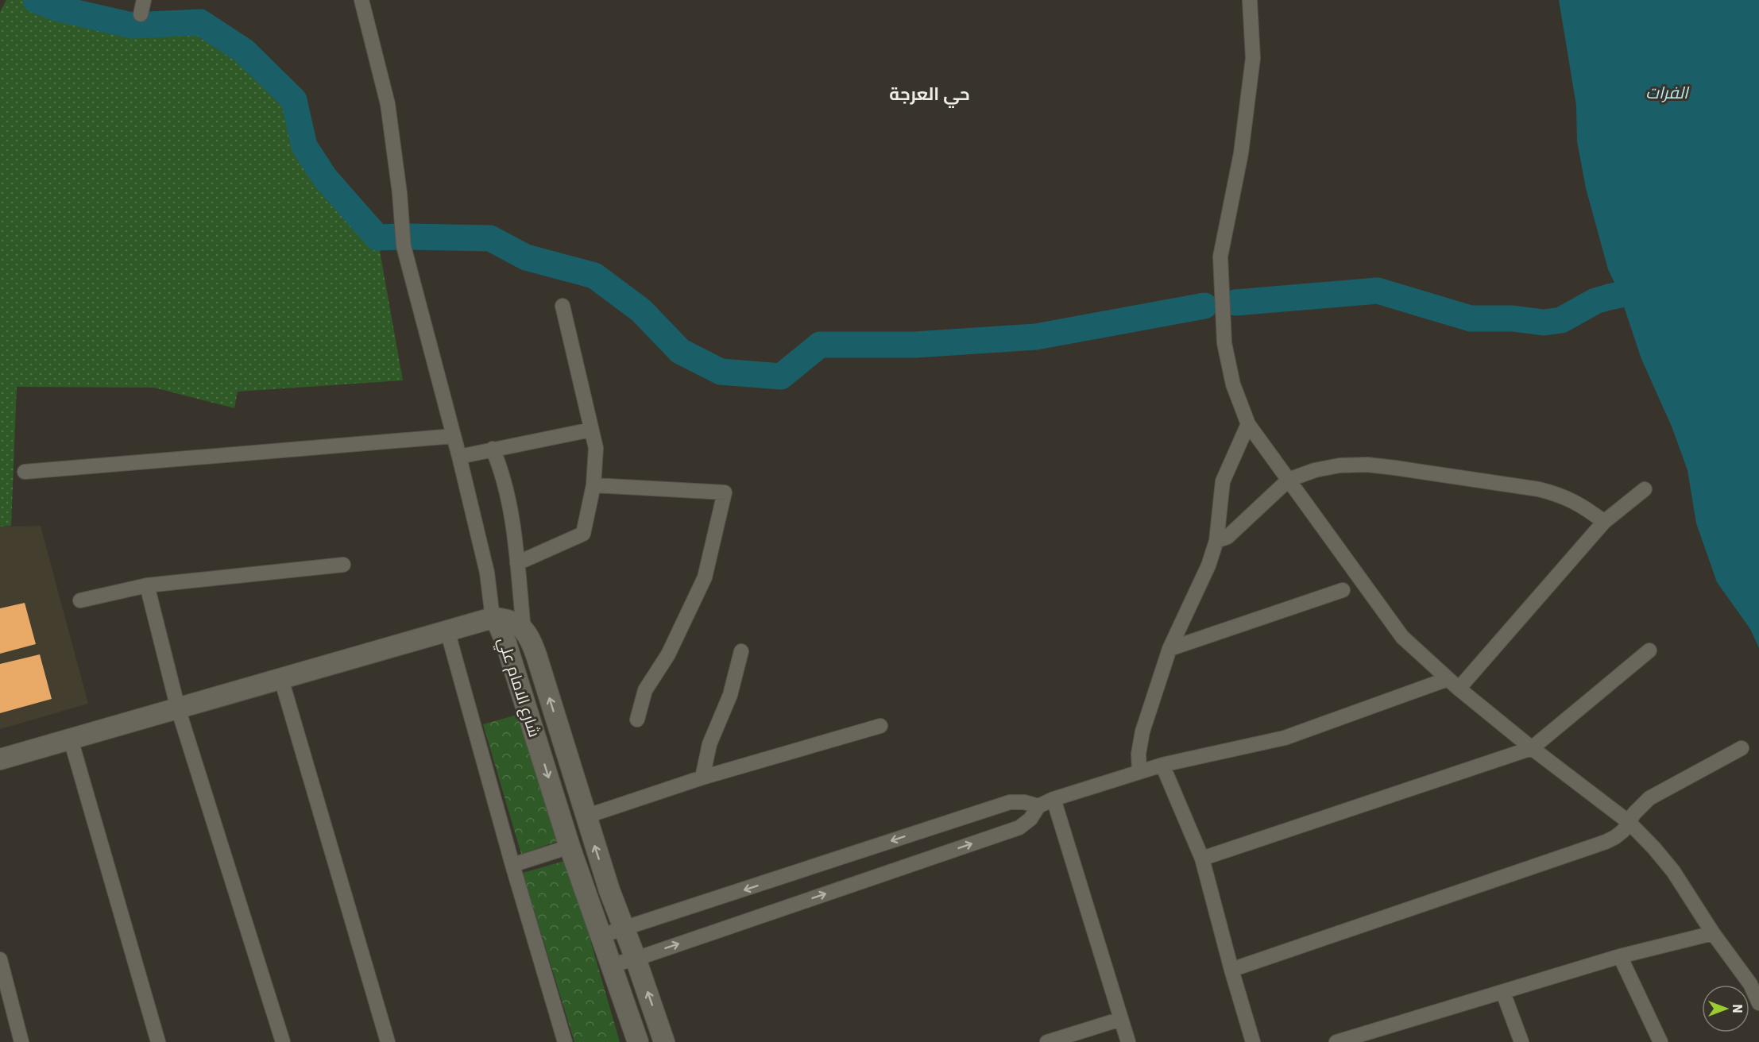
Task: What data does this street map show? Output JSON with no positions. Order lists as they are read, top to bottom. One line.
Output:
{"streets":{"street":["شارع الامام علي"]},"districts":["حي العرجة"],"water":["الفرات"],"north":"right"}
